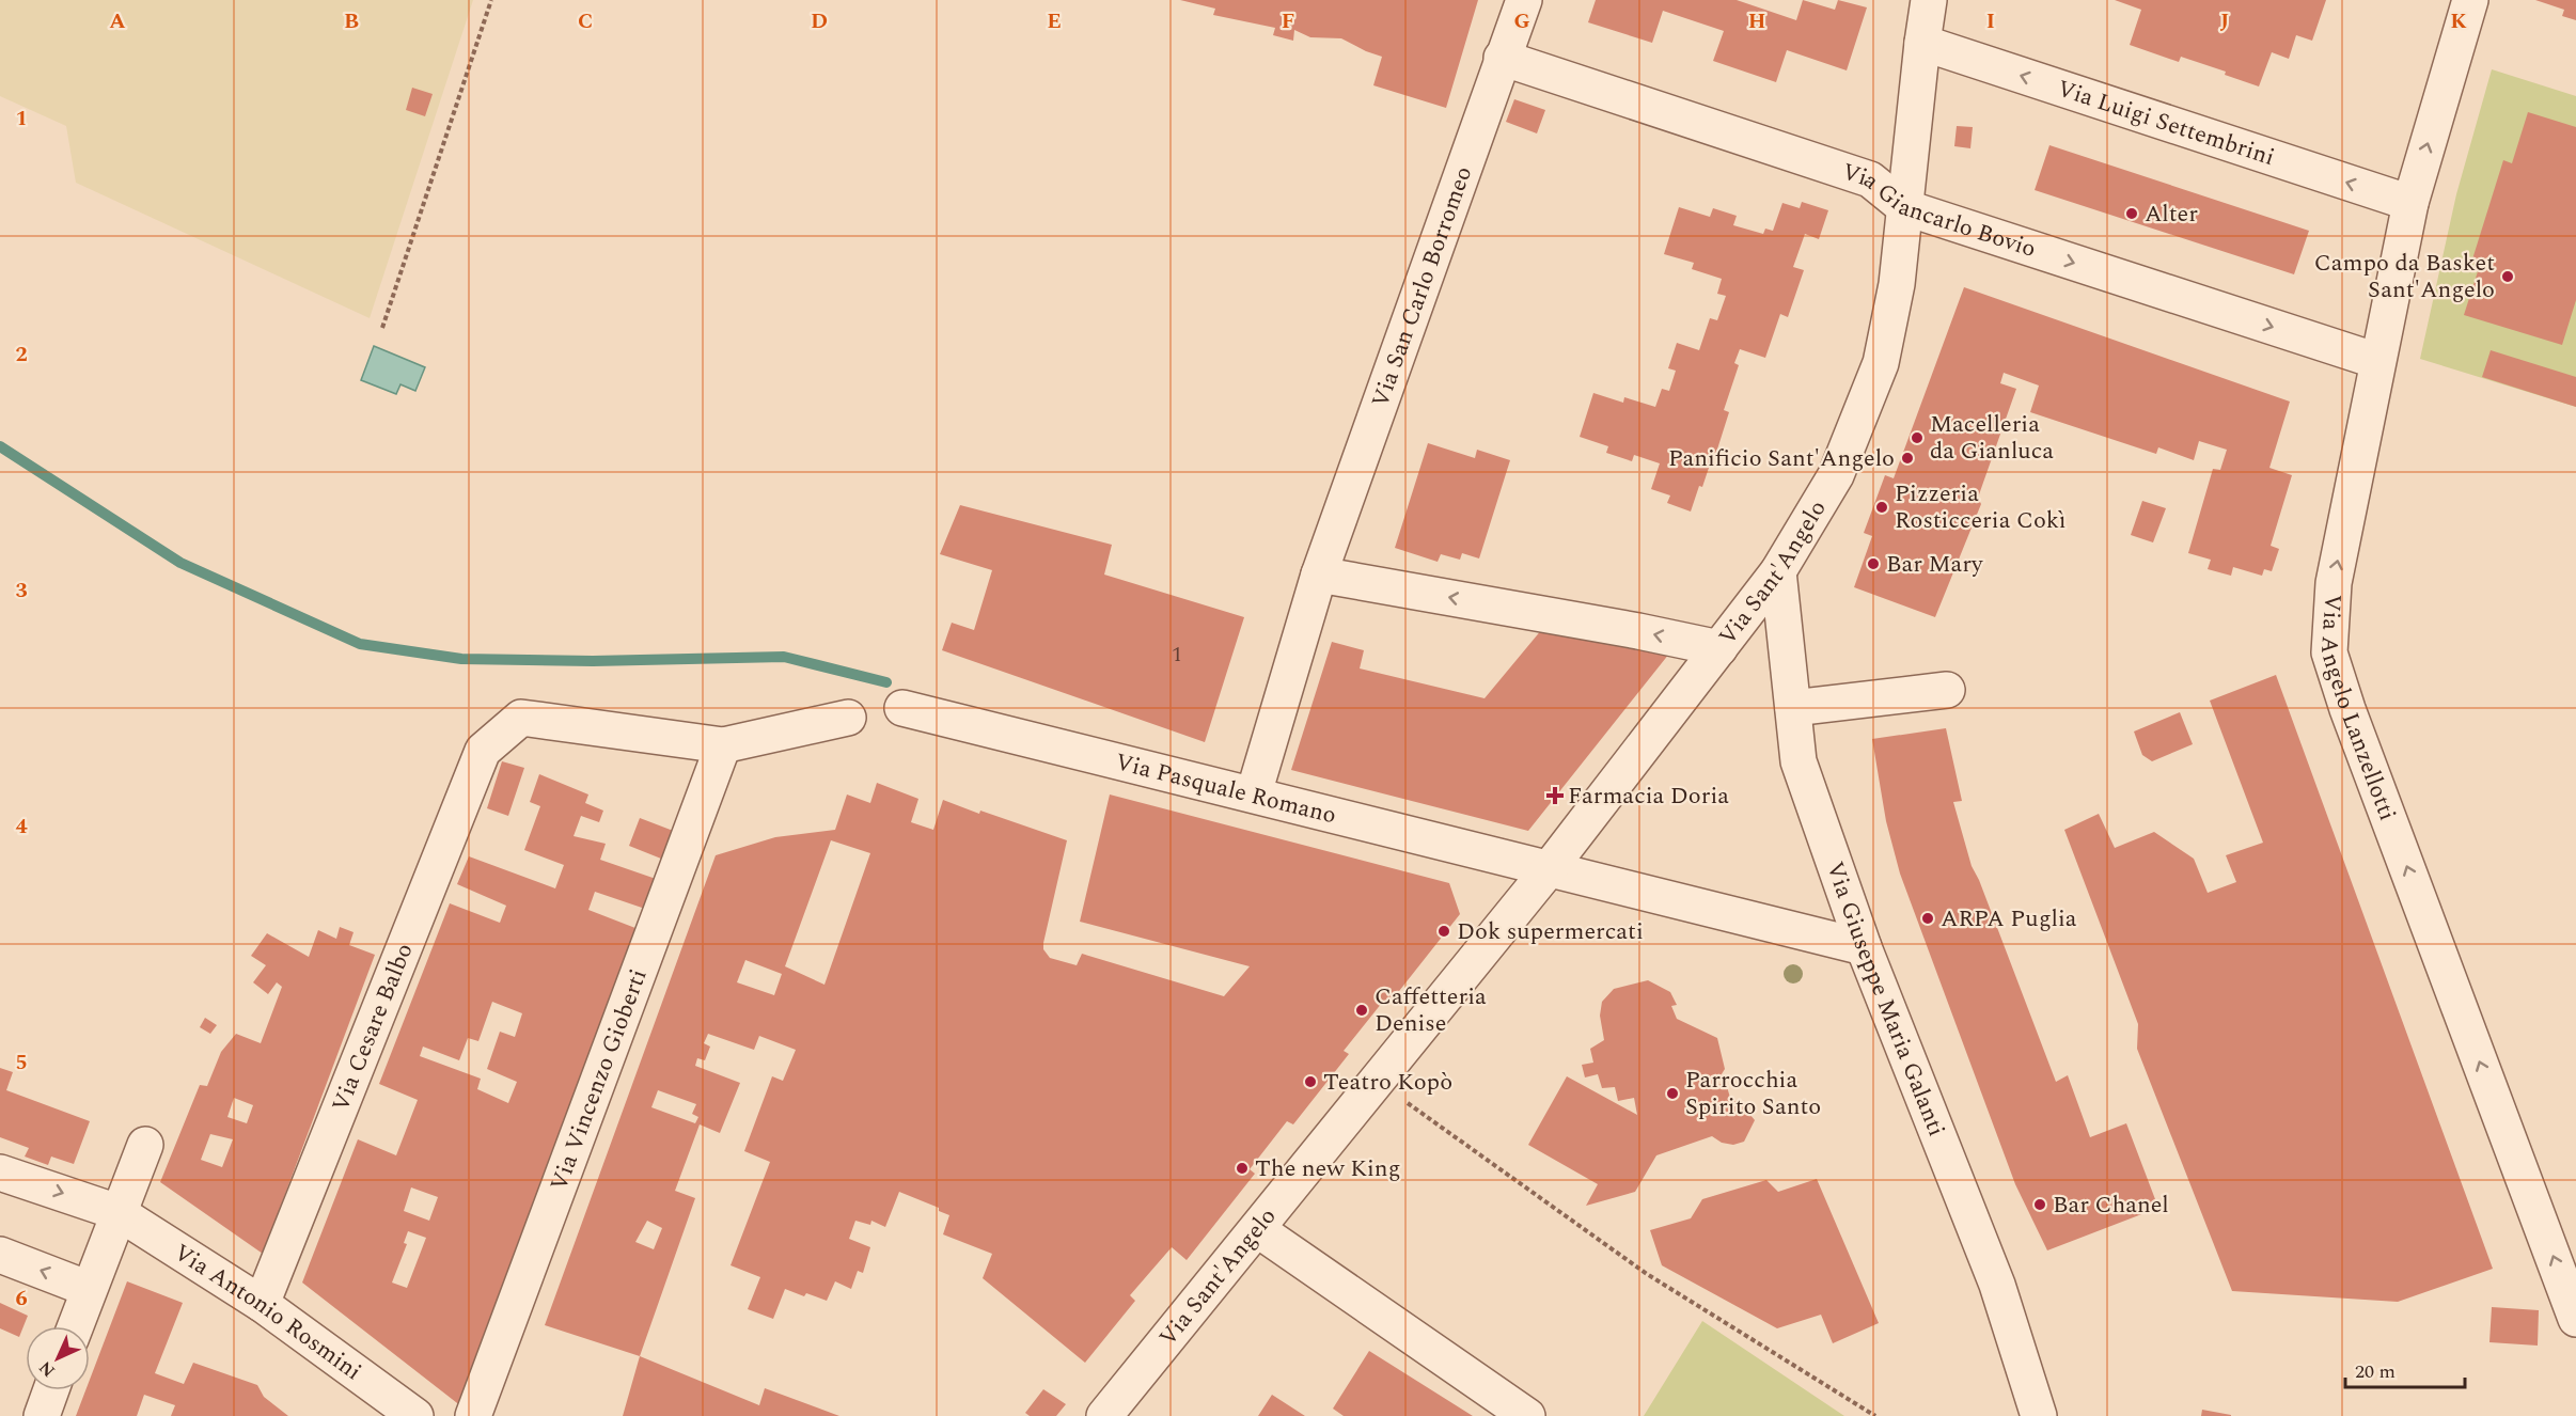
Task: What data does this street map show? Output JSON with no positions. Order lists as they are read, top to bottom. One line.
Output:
{"streets":{"street":["Via Luigi Settembrini","Via Giancarlo Bovio","Via San Carlo Borromeo","Via Sant'Angelo","Via Angelo Lanzellotti","Via Pasquale Romano","Via Giuseppe Maria Galanti","Via Cesare Balbo","Via Vincenzo Gioberti","Via Antonio Rosmini"]},"crossings":[["Via Luigi Settembrini","Via Sant'Angelo"],["Via Luigi Settembrini","Via Angelo Lanzellotti"],["Via Giancarlo Bovio","Via San Carlo Borromeo"],["Via Giancarlo Bovio","Via Sant'Angelo"],["Via Giancarlo Bovio","Via Angelo Lanzellotti"],["Via San Carlo Borromeo","Via Pasquale Romano"],["Via Sant'Angelo","Via Pasquale Romano"],["Via Sant'Angelo","Via Giuseppe Maria Galanti"],["Via Cesare Balbo","Via Vincenzo Gioberti"],["Via Cesare Balbo","Via Antonio Rosmini"]],"one_way":["Via Luigi Settembrini","Via Giancarlo Bovio","Via Angelo Lanzellotti"],"places":{"other":["Alter","Campo da Basket Sant'Angelo","Macelleria da Gianluca","Panificio Sant'Angelo","Pizzeria Rosticceria Cokì","Bar Mary","ARPA Puglia","Dok supermercati","Caffetteria Denise","Teatro Kopò","Parrocchia Spirito Santo","The new King","Bar Chanel"],"health":["Farmacia Doria"]},"house_numbers":["1"],"scale_bar":"20 m","north":"bottom left","grid":{"columns":["A","B","C","D","E","F","G","H","I","J","K"],"rows":["1","2","3","4","5","6"]}}
